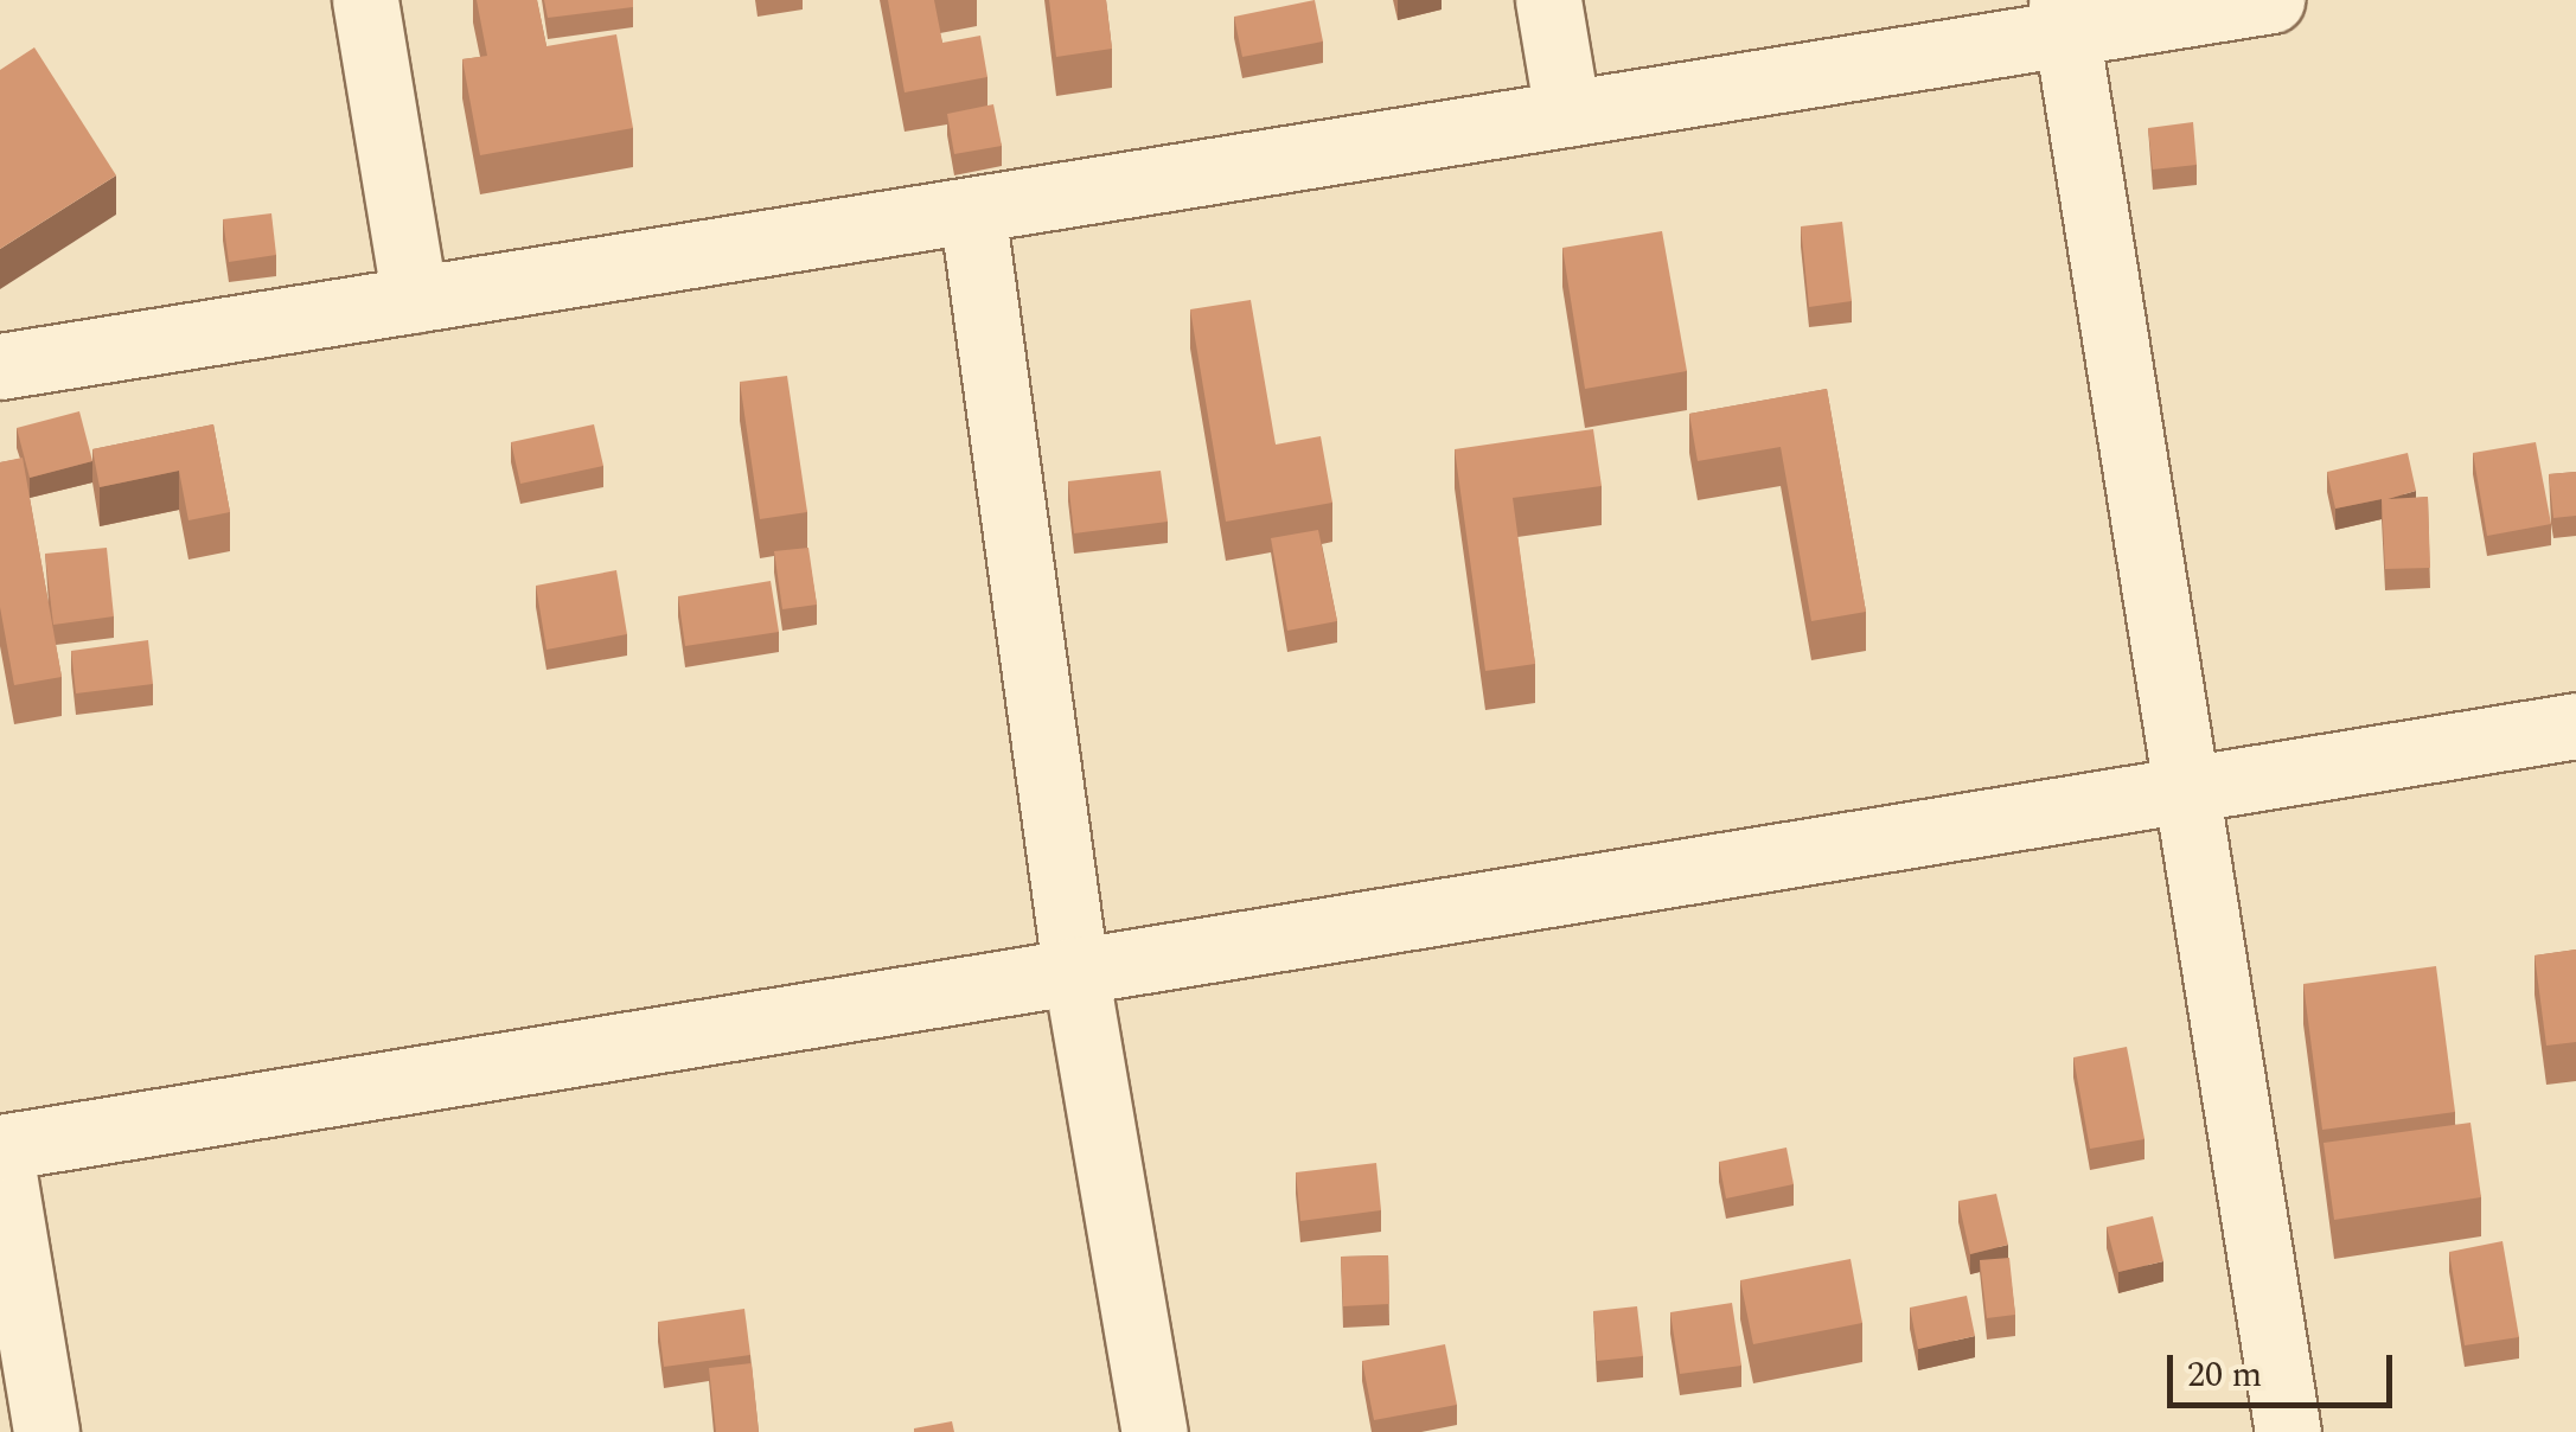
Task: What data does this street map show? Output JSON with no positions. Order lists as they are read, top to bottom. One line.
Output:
{"scale_bar":"20 m"}
